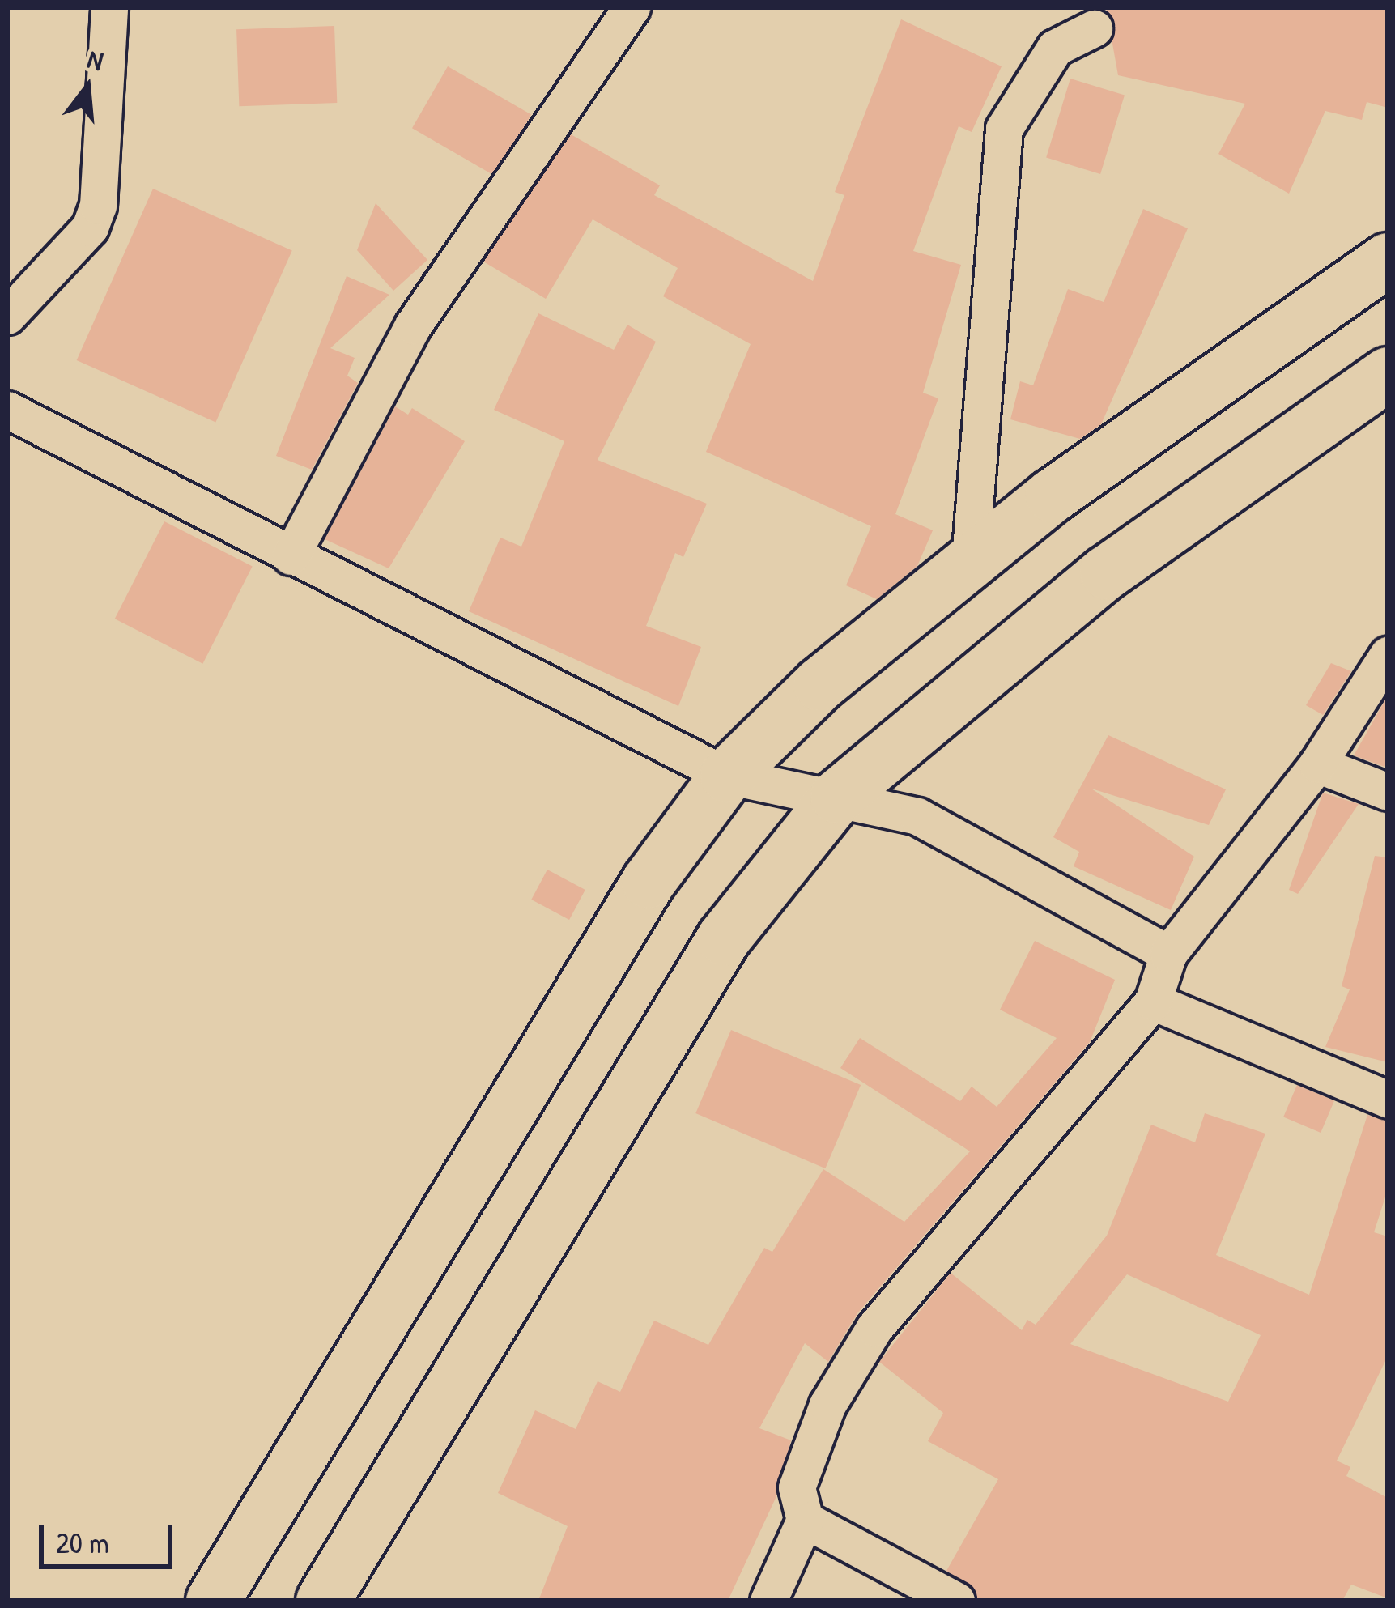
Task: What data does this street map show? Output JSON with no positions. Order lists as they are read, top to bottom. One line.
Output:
{"scale_bar":"20 m","north":"top"}
